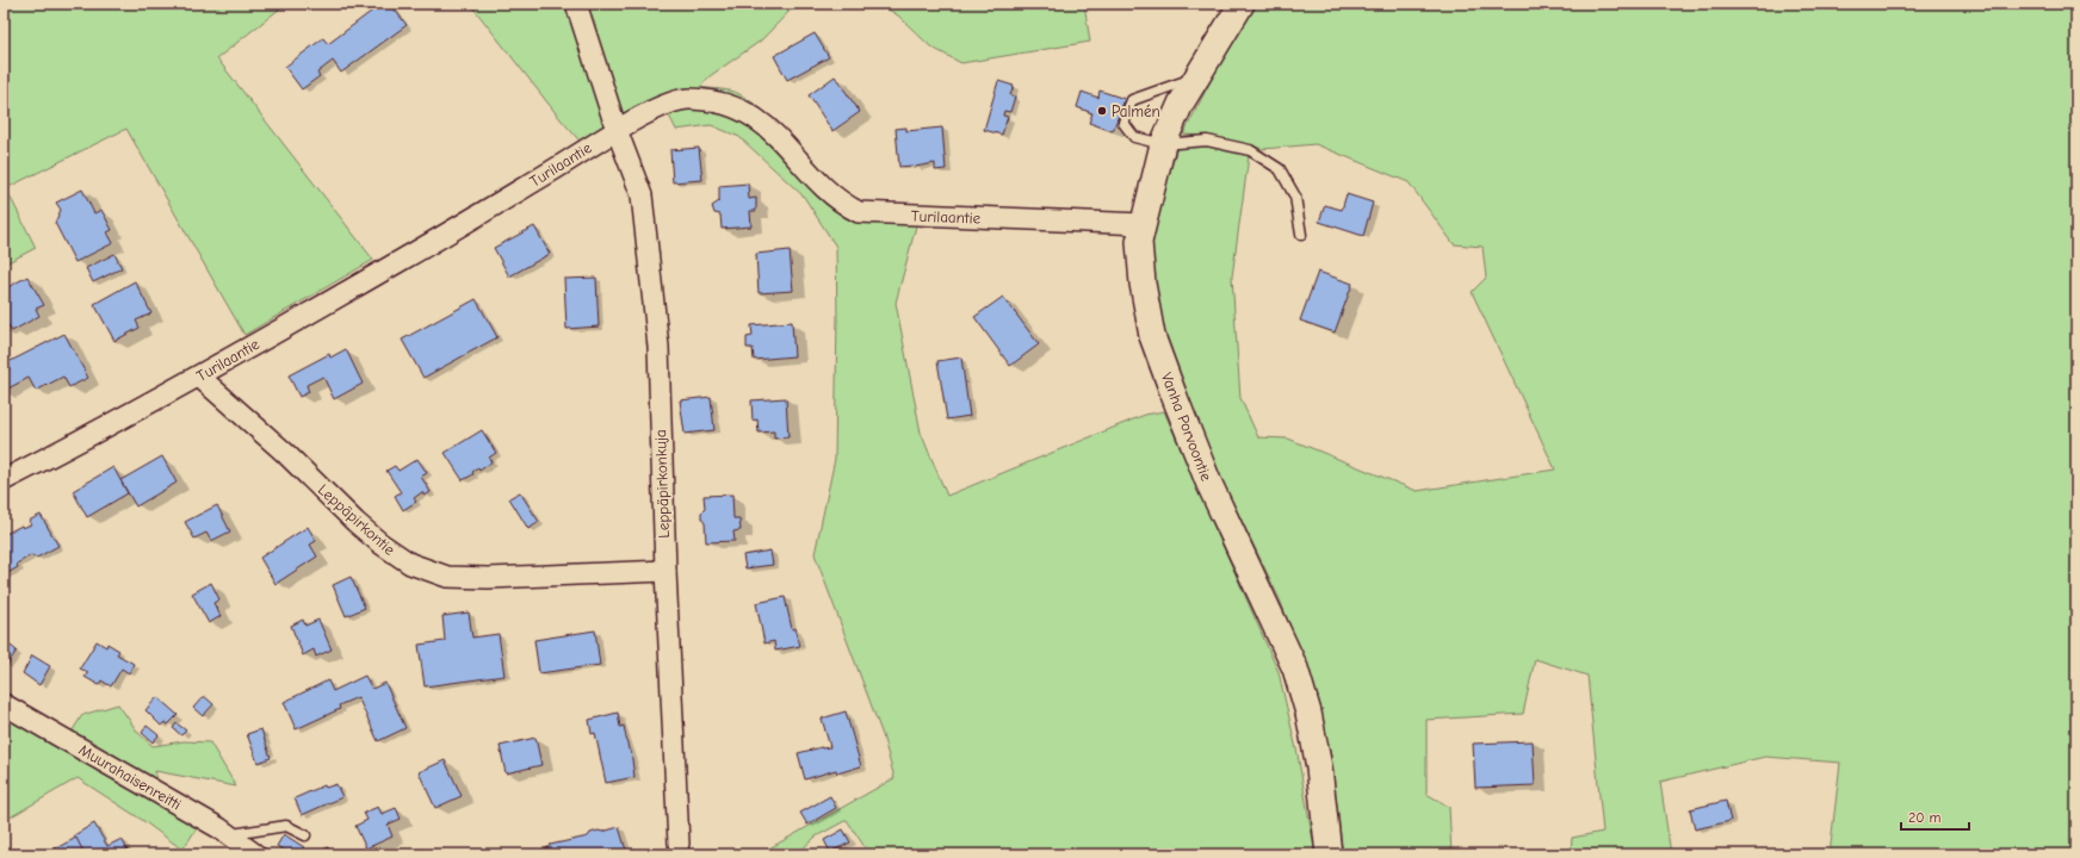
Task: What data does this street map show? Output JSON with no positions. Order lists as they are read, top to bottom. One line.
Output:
{"streets":{"street":["Turilaantie","Vanha Porvoontie","Leppäpirkonkuja","Leppäpirkontie","Muurahaisenreitti"]},"crossings":[["Turilaantie","Vanha Porvoontie"],["Turilaantie","Leppäpirkonkuja"],["Turilaantie","Leppäpirkontie"],["Leppäpirkonkuja","Leppäpirkontie"]],"places":["Palmén"],"scale_bar":"20 m"}
